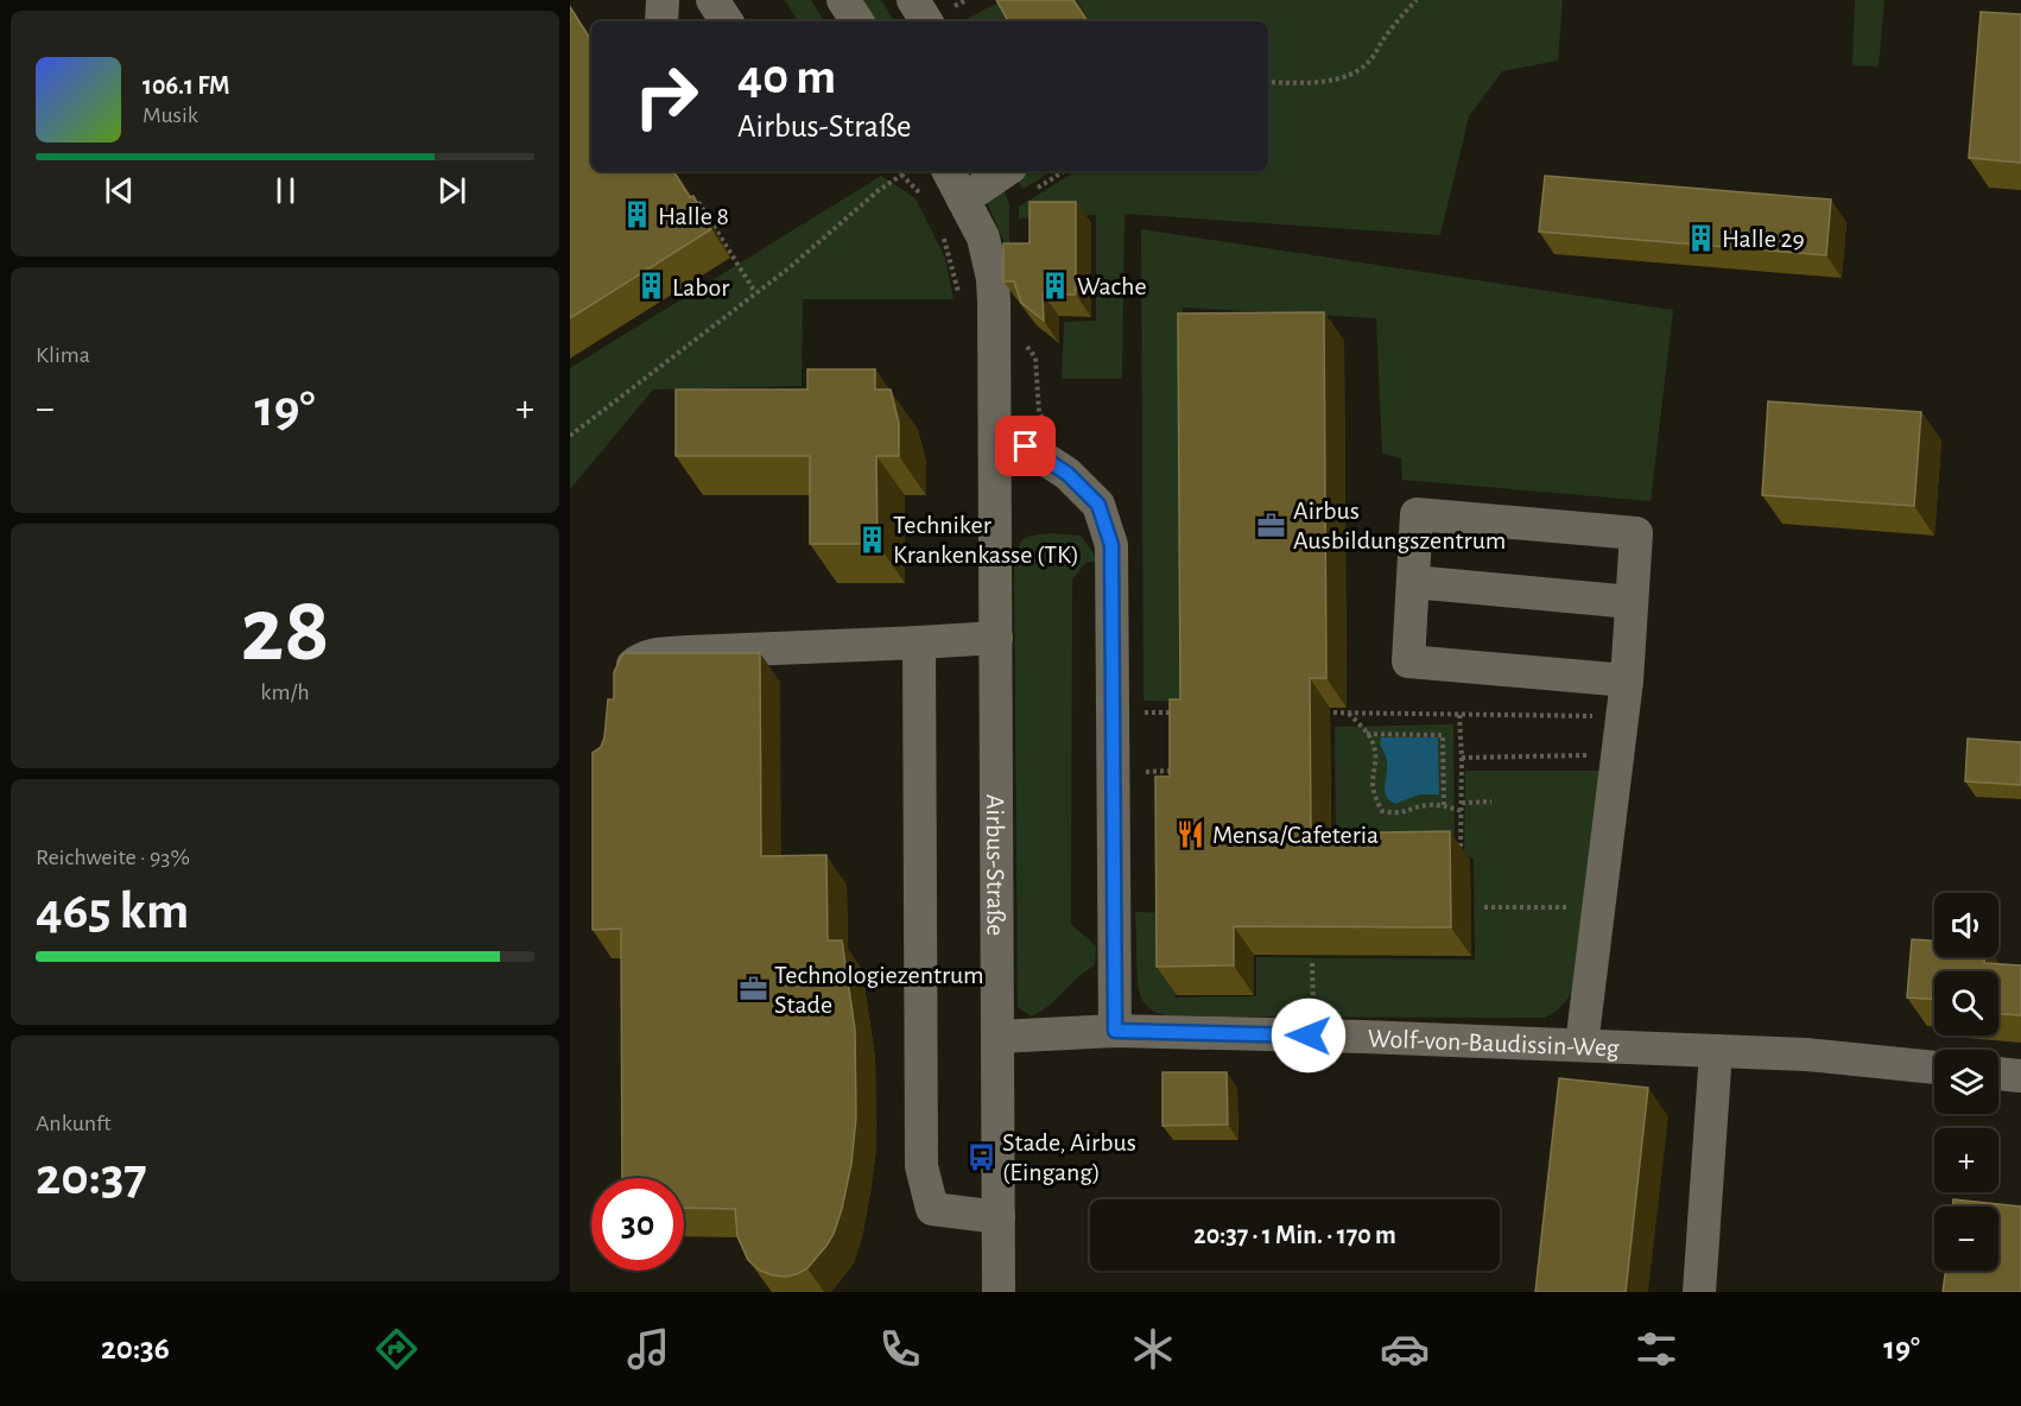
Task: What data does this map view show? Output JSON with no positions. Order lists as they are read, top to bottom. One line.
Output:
{"streets":{"street":["Airbus-Straße","Wolf-von-Baudissin-Weg"]},"crossings":[["Airbus-Straße","Wolf-von-Baudissin-Weg"]],"places":{"building":["Halle 8","Halle 29","Wache","Labor","Techniker Krankenkasse (TK)"],"office":["Airbus Ausbildungszentrum","Technologiezentrum Stade"],"restaurant":["Mensa/Cafeteria"],"bus stop":["Stade, Airbus (Eingang)"]},"page":{"turn":["40 m","Airbus-Straße"],"song":["106.1 FM","Musik"],"tile":["Klima",["28","km/h"],["Reichweite · 93%","465 km"],["Ankunft","20:37"]],"heat":["−","19°","+"],"map_buttons":["+","−"],"limit":"30","trip":"20:37 · 1 Min. · 170 m","tabs":["20:36","19°"]}}
